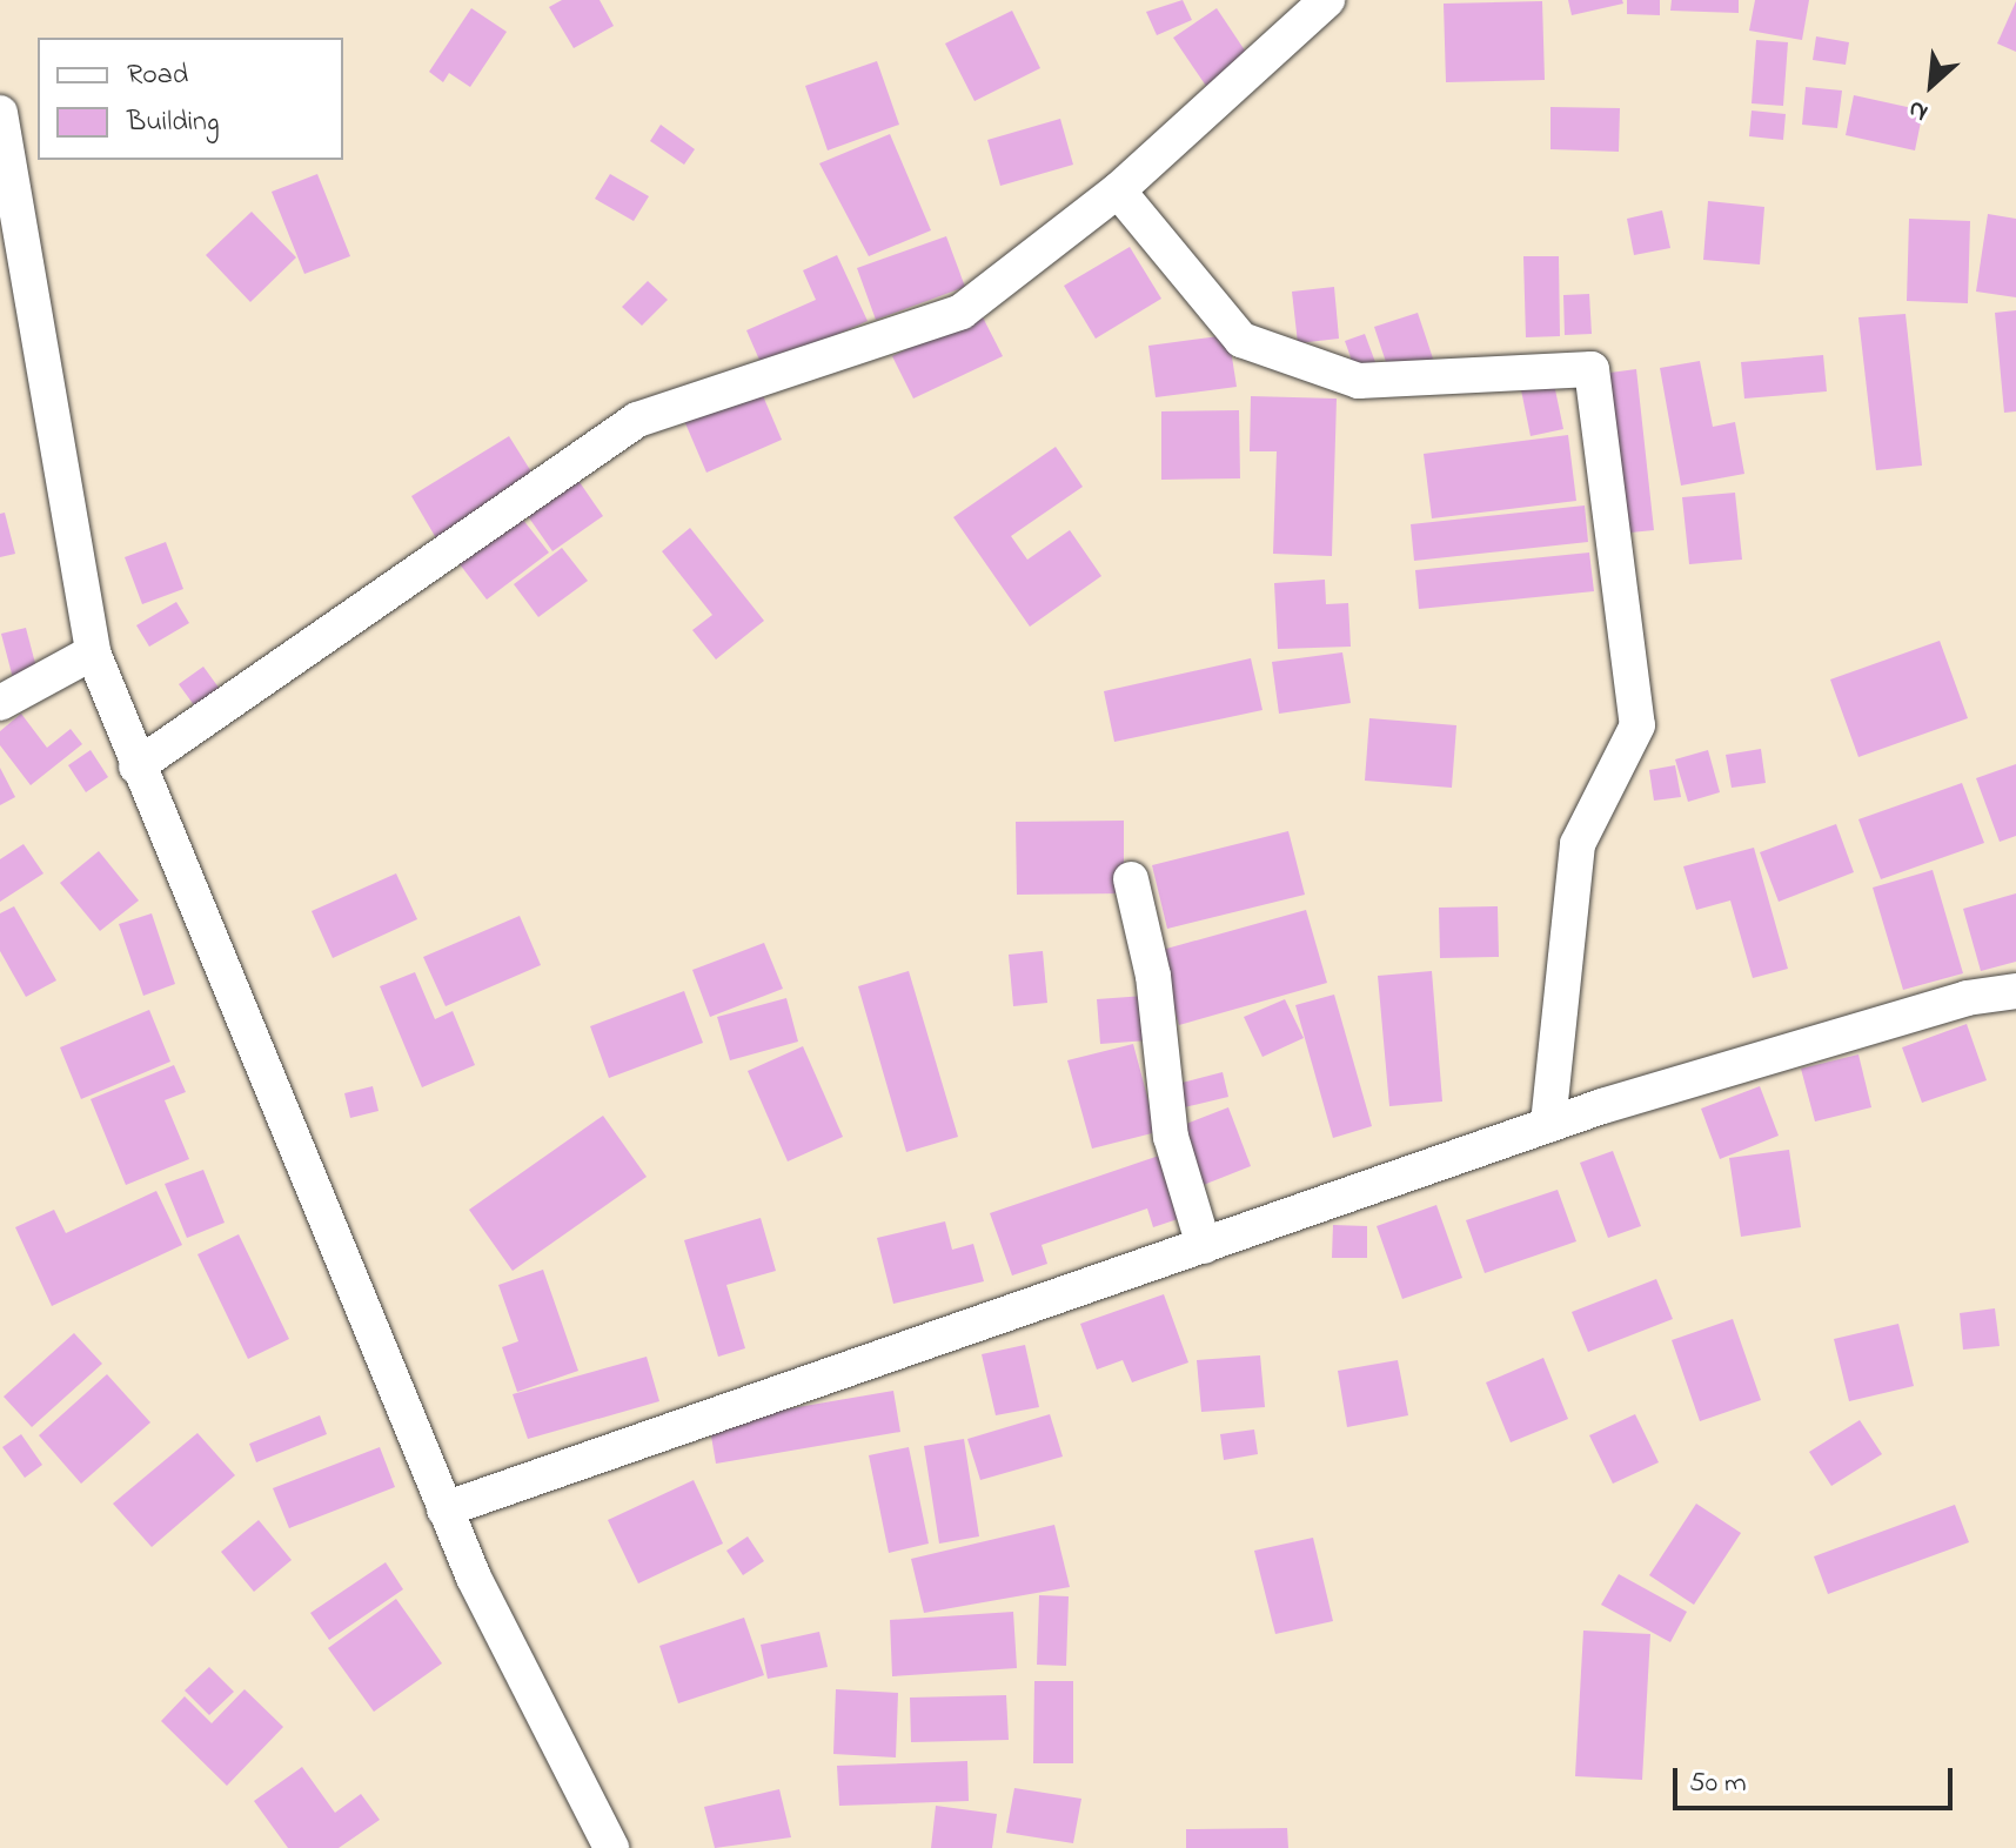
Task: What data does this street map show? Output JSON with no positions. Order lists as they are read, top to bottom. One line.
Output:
{"legend":["Road","Building"],"scale_bar":"50 m","north":"bottom left"}
